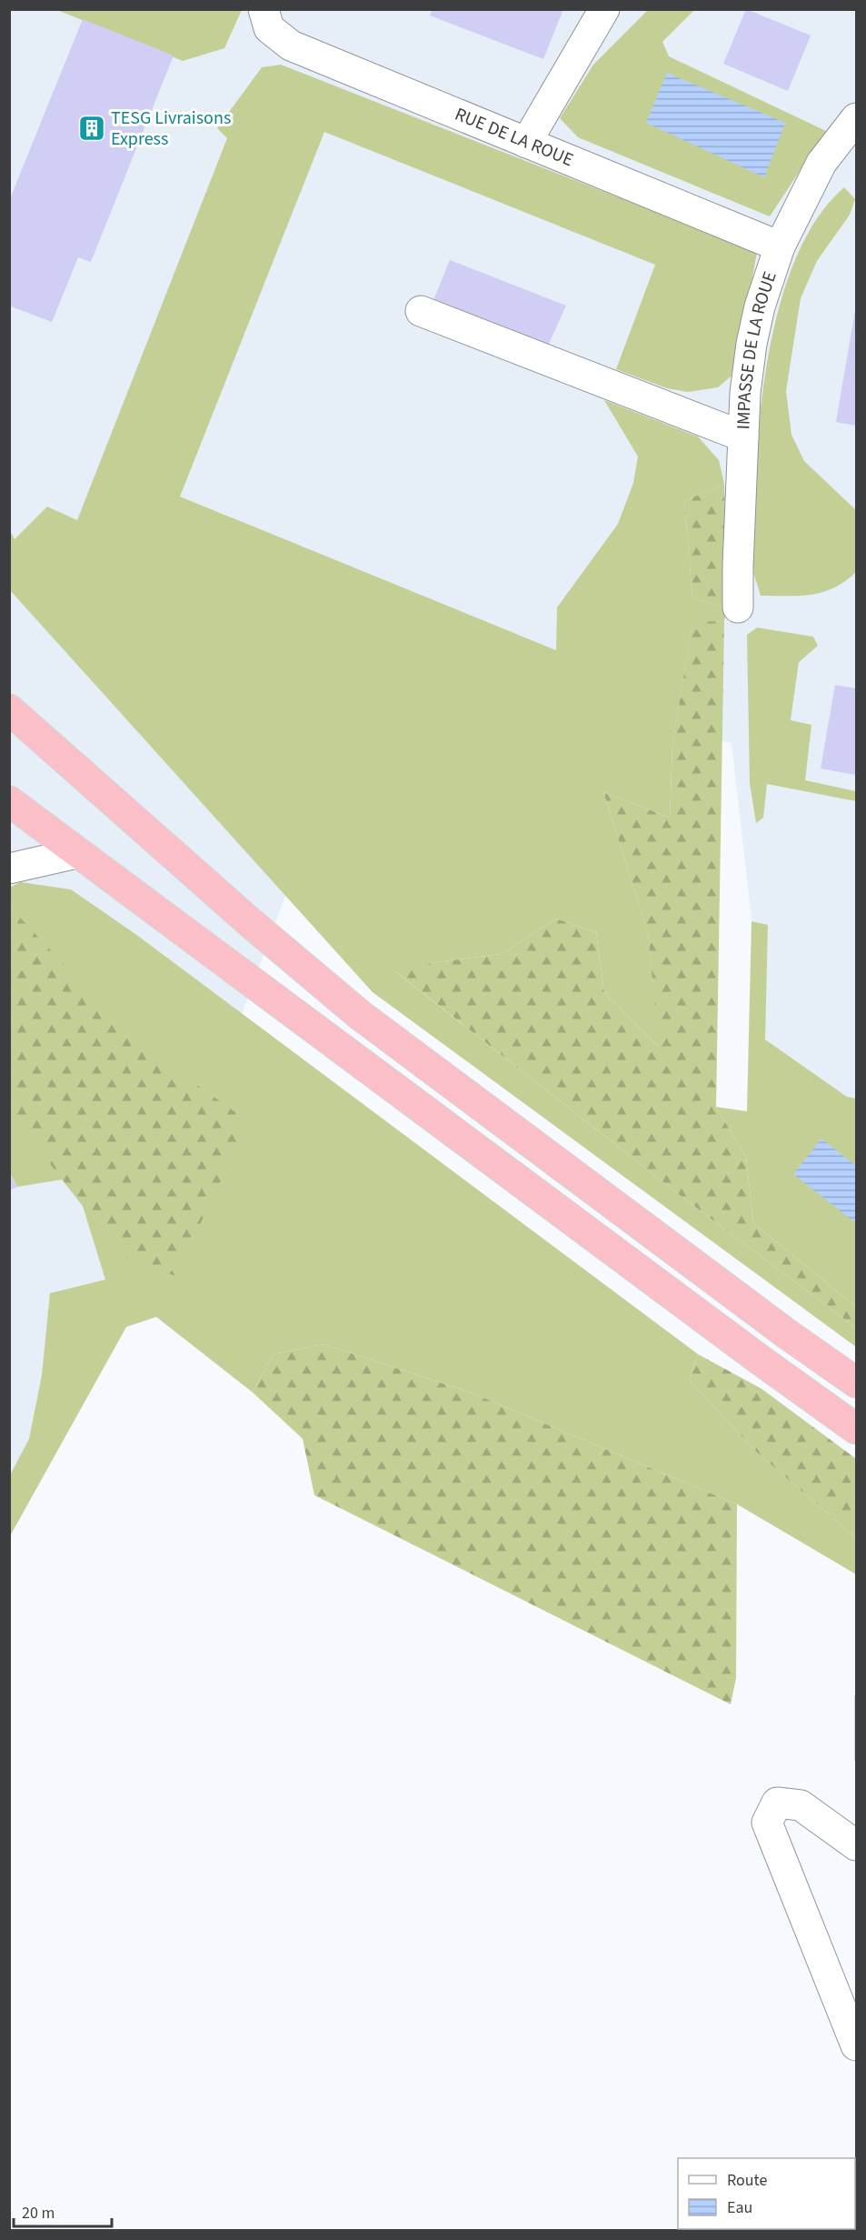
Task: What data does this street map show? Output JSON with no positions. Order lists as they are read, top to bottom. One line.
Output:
{"streets":{"street":["RUE DE LA ROUE","IMPASSE DE LA ROUE"]},"crossings":[["RUE DE LA ROUE","IMPASSE DE LA ROUE"]],"places":{"building":["TESG Livraisons Express"]},"legend":["Route","Eau"],"scale_bar":"20 m"}
